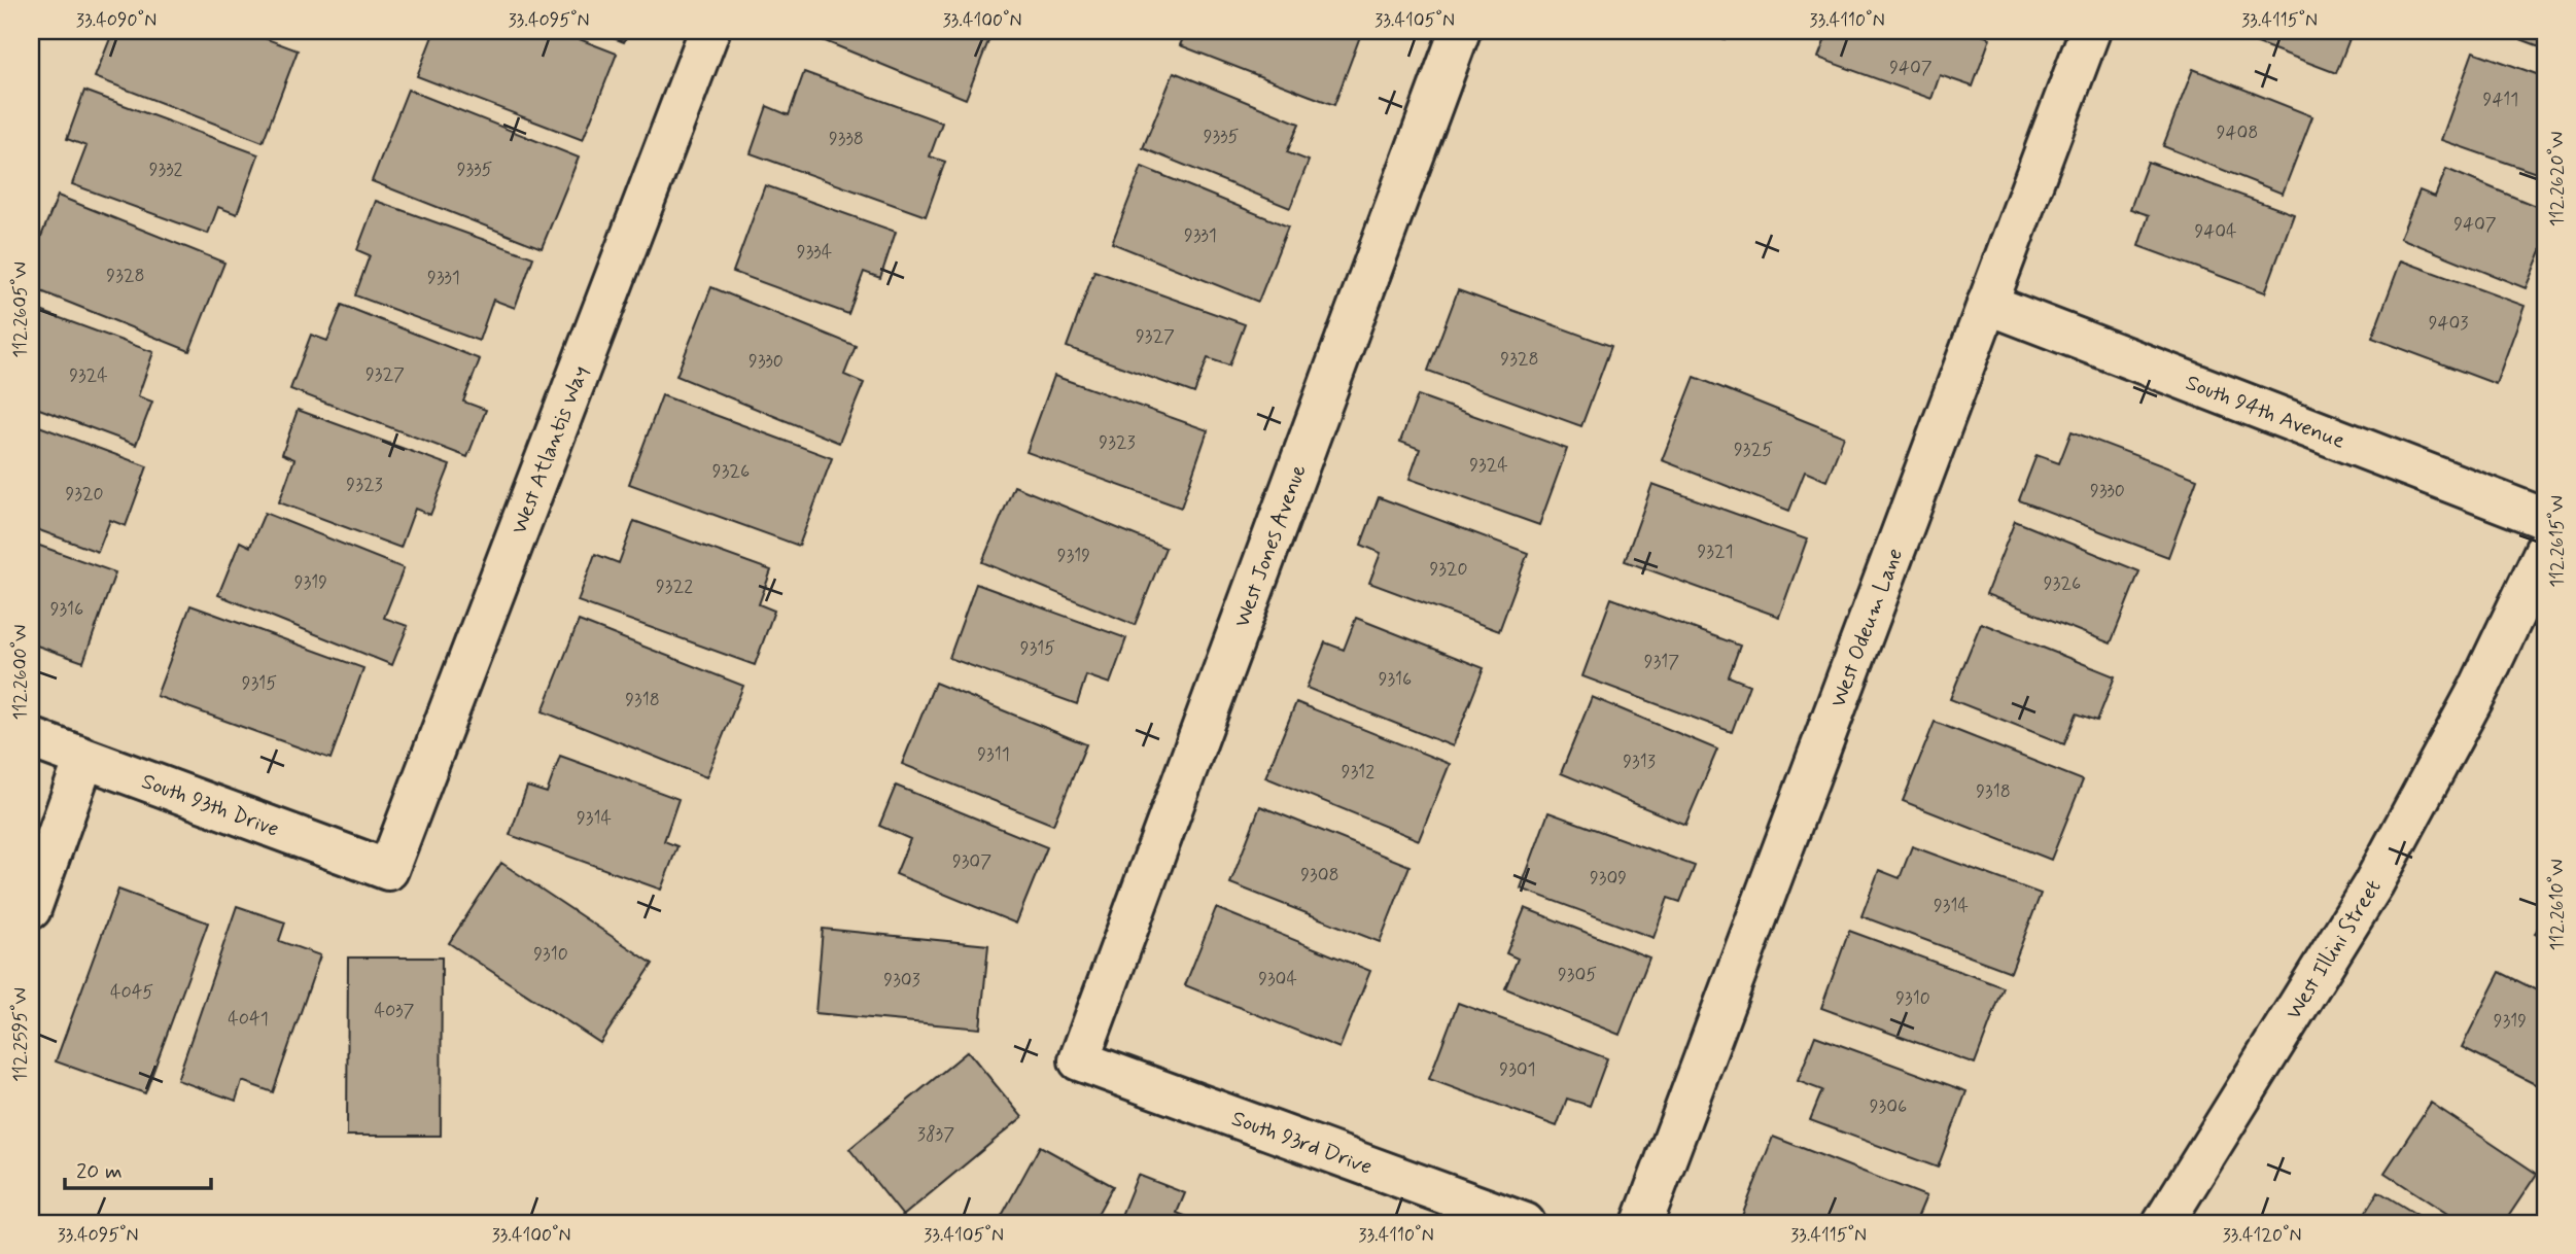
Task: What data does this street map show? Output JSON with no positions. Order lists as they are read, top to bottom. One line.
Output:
{"streets":{"street":["South 94th Avenue","West Atlantis Way","West Jones Avenue","West Odeum Lane","South 93th Drive","West Illini Street","South 93rd Drive"]},"crossings":[["South 94th Avenue","West Odeum Lane"],["West Atlantis Way","South 93th Drive"],["West Jones Avenue","South 93rd Drive"]],"house_numbers":["9407","9411","9408","9335","9338","9332","9335","9407","9404","9331","9334","9328","9331","9403","9327","9328","9330","9327","9324","9323","9325","9324","9326","9323","9330","9320","9321","9319","9320","9319","9326","9322","9316","9315","9317","9316","9315","9318","9311","9313","9312","9318","9314","9307","9308","9309","9314","9310","9305","9304","9303","4045","9310","4037","4041","9319","9301","9306","3837"],"scale_bar":"20 m","coordinates":["33.4090°N","33.4095°N","33.4100°N","33.4105°N","33.4110°N","33.4115°N","112.2620°W","112.2605°W","112.2615°W","112.2600°W","112.2610°W","112.2595°W","33.4120°N"]}
